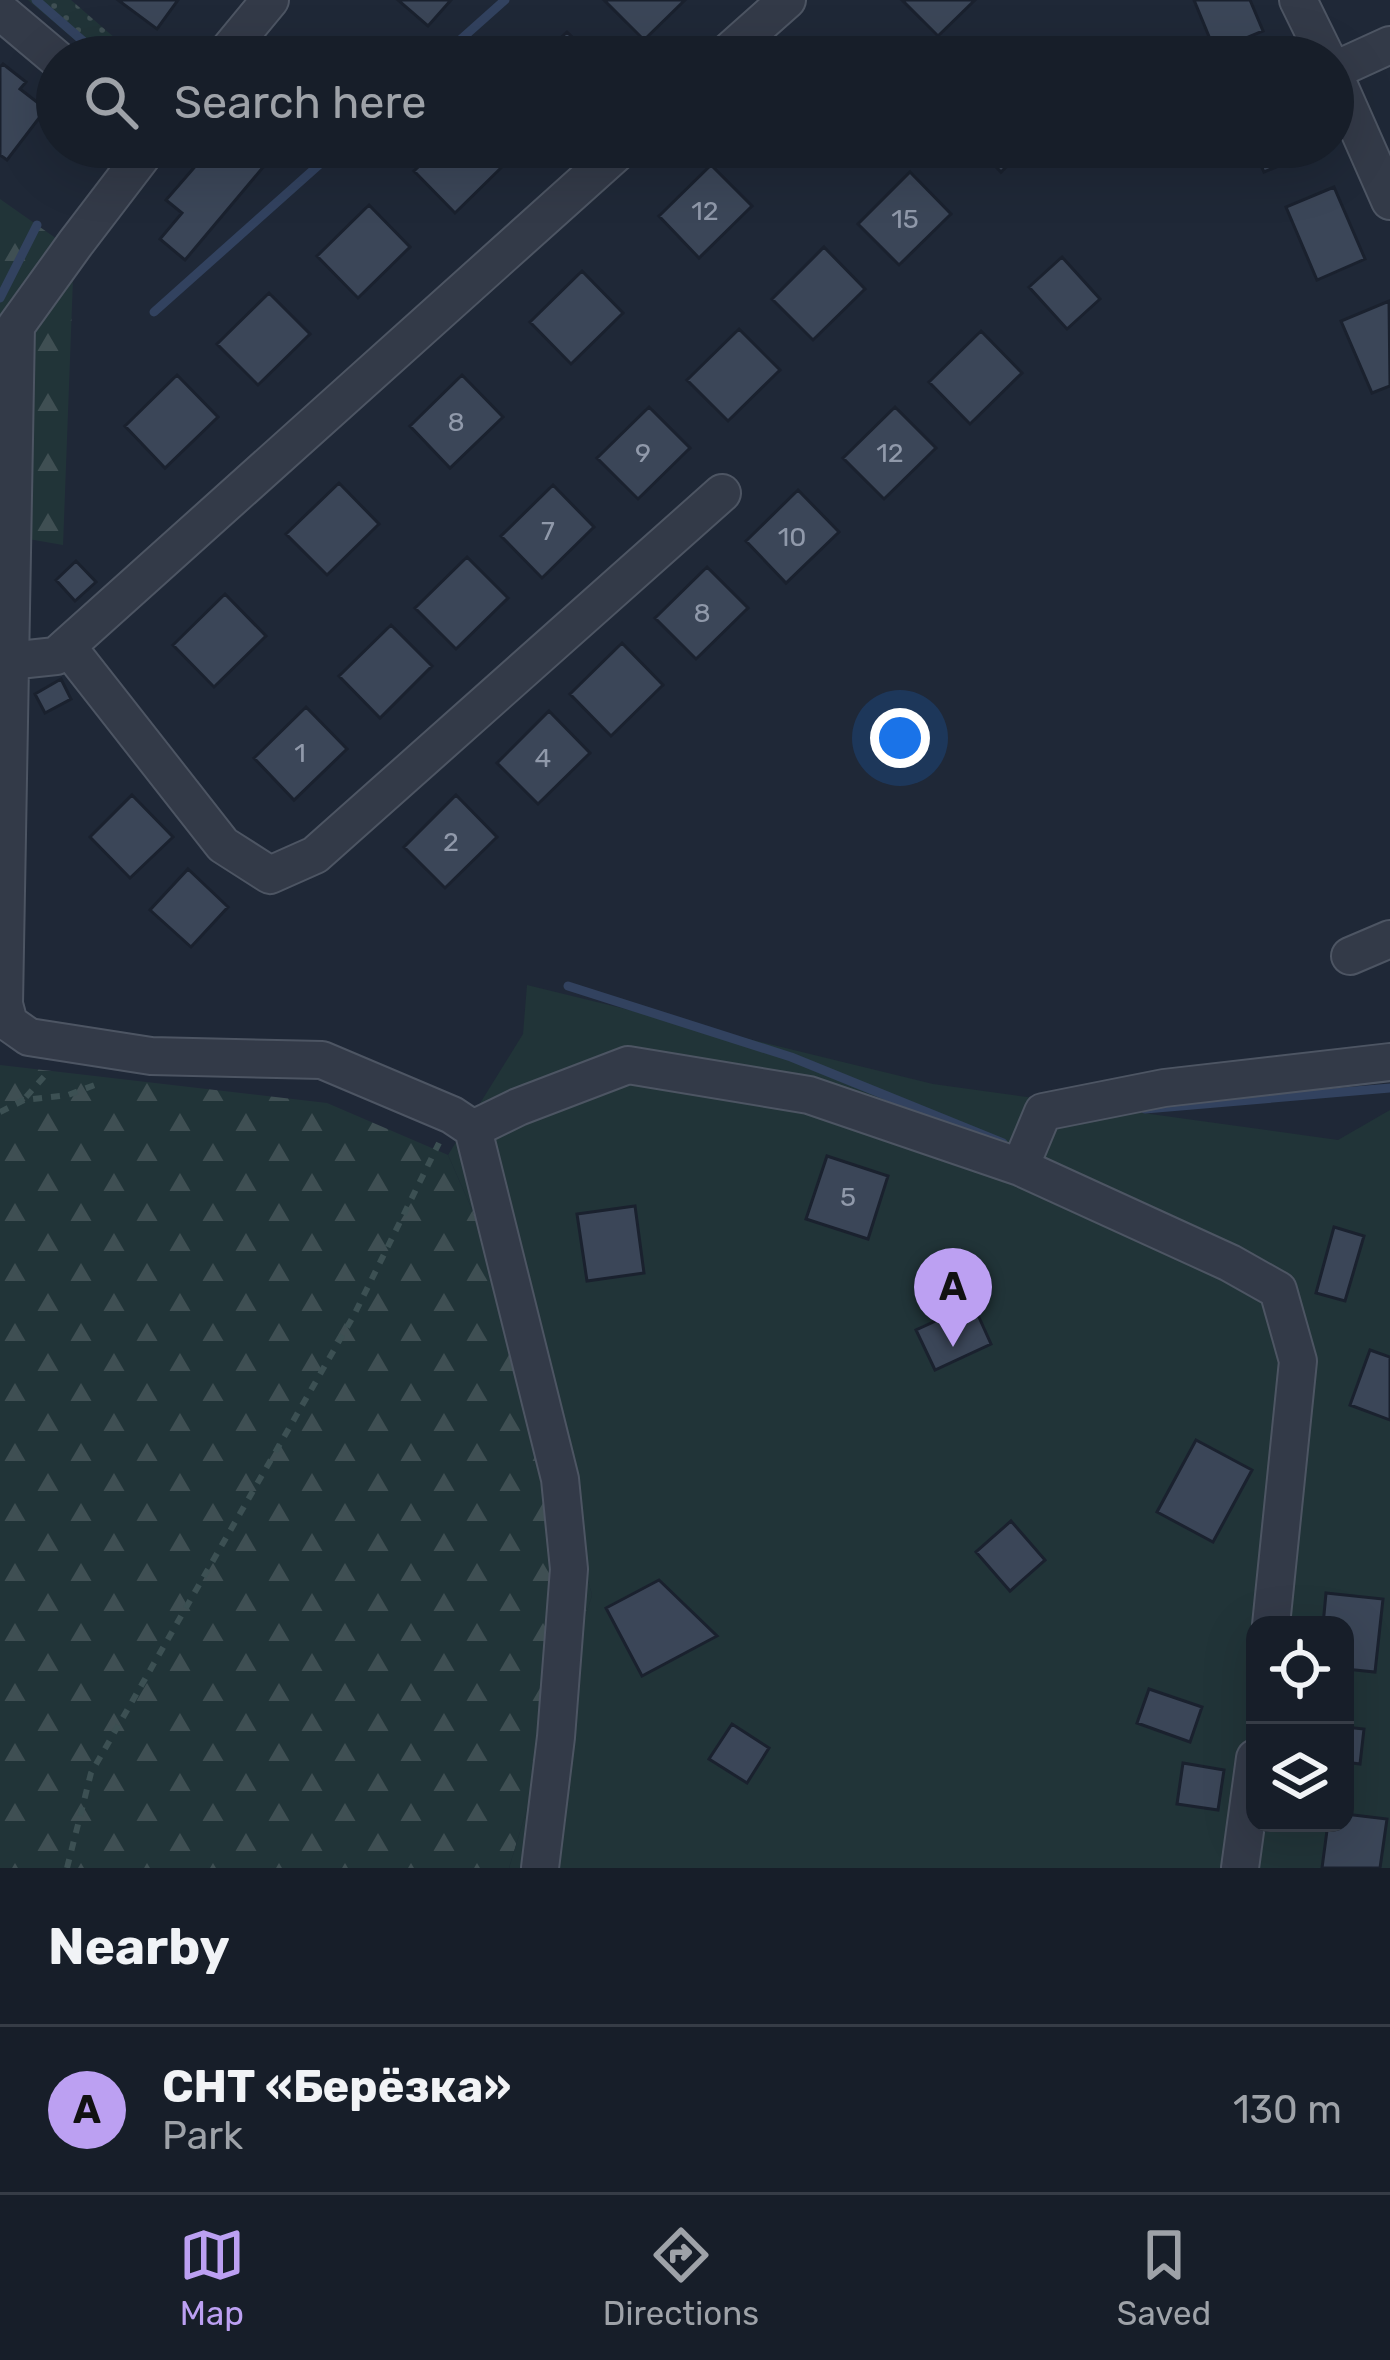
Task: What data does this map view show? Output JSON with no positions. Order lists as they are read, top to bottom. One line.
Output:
{"house_numbers":["12","15","8","9","12","7","10","8","1","4","2","5"],"page":{"search":"Search here","pins":"A","heading":"Nearby","list":[{"mark":"A","name":"СНТ «Берёзка»","note":"Park","value":"130 m"}],"nav":["Map","Directions","Saved"]}}
